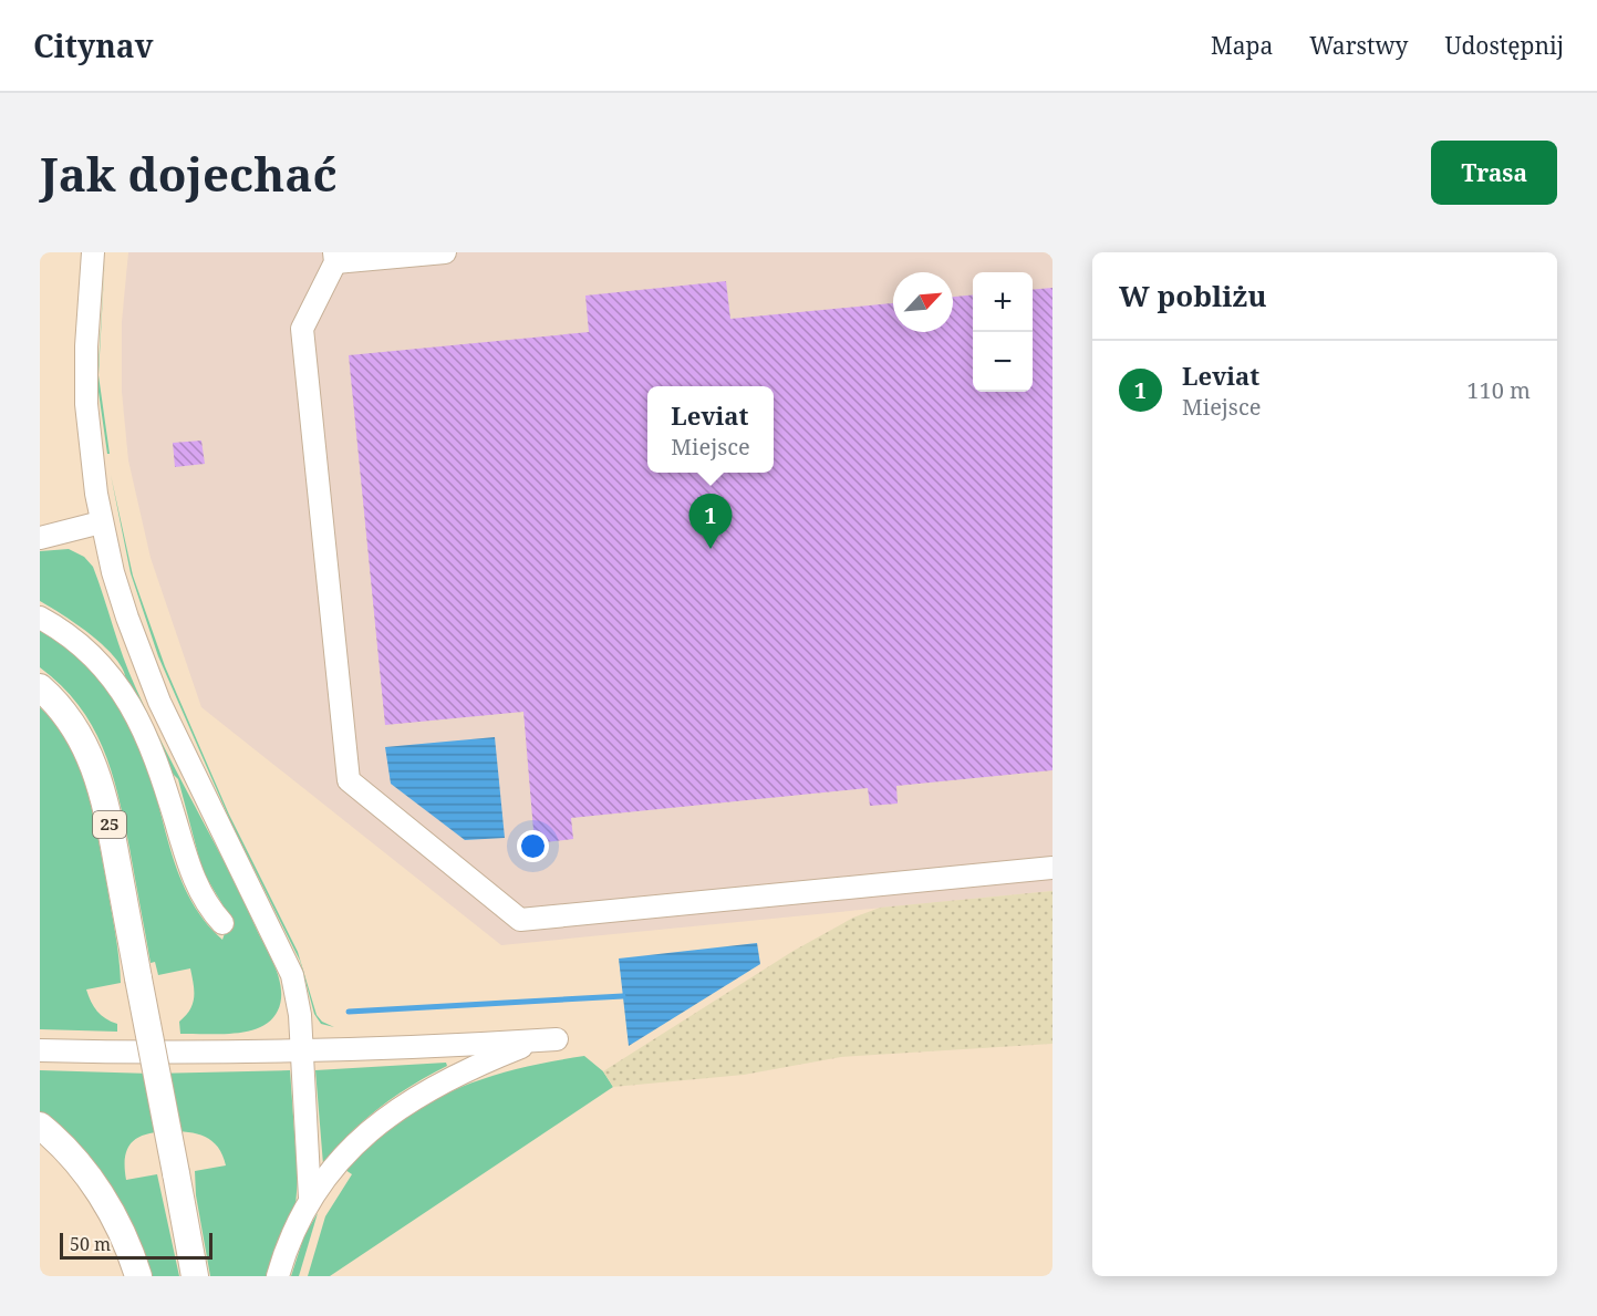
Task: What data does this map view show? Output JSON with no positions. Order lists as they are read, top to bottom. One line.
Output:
{"streets":{"main road":["25"]},"scale_bar":"50 m","north":"top right","page":{"header":"Citynav","nav":["Mapa","Warstwy","Udostępnij"],"buttons":"Trasa","title":"Jak dojechać","heading":"W pobliżu","map_buttons":["+","−"],"list":[{"mark":"1","name":"Leviat","note":"Miejsce","value":"110 m"}],"popup":["Leviat","Miejsce"],"pins":"1","scale":"50 m"}}
